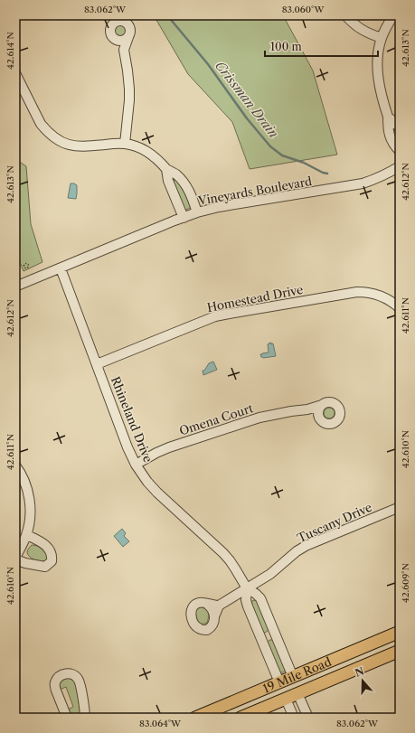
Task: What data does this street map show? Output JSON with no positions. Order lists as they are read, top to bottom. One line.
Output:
{"streets":{"main road":["19 Mile Road"],"street":["Vineyards Boulevard","Homestead Drive","Rhineland Drive","Omena Court","Tuscany Drive"]},"crossings":[["Vineyards Boulevard","Rhineland Drive"],["Homestead Drive","Rhineland Drive"],["Rhineland Drive","Omena Court"],["Rhineland Drive","Tuscany Drive"],["Rhineland Drive","19 Mile Road"]],"water":["Crissman Drain"],"scale_bar":"100 m","north":"top","coordinates":["83.062°W","83.060°W","42.613°N","42.614°N","42.612°N","42.611°N","42.610°N","42.609°N","83.064°W"]}
